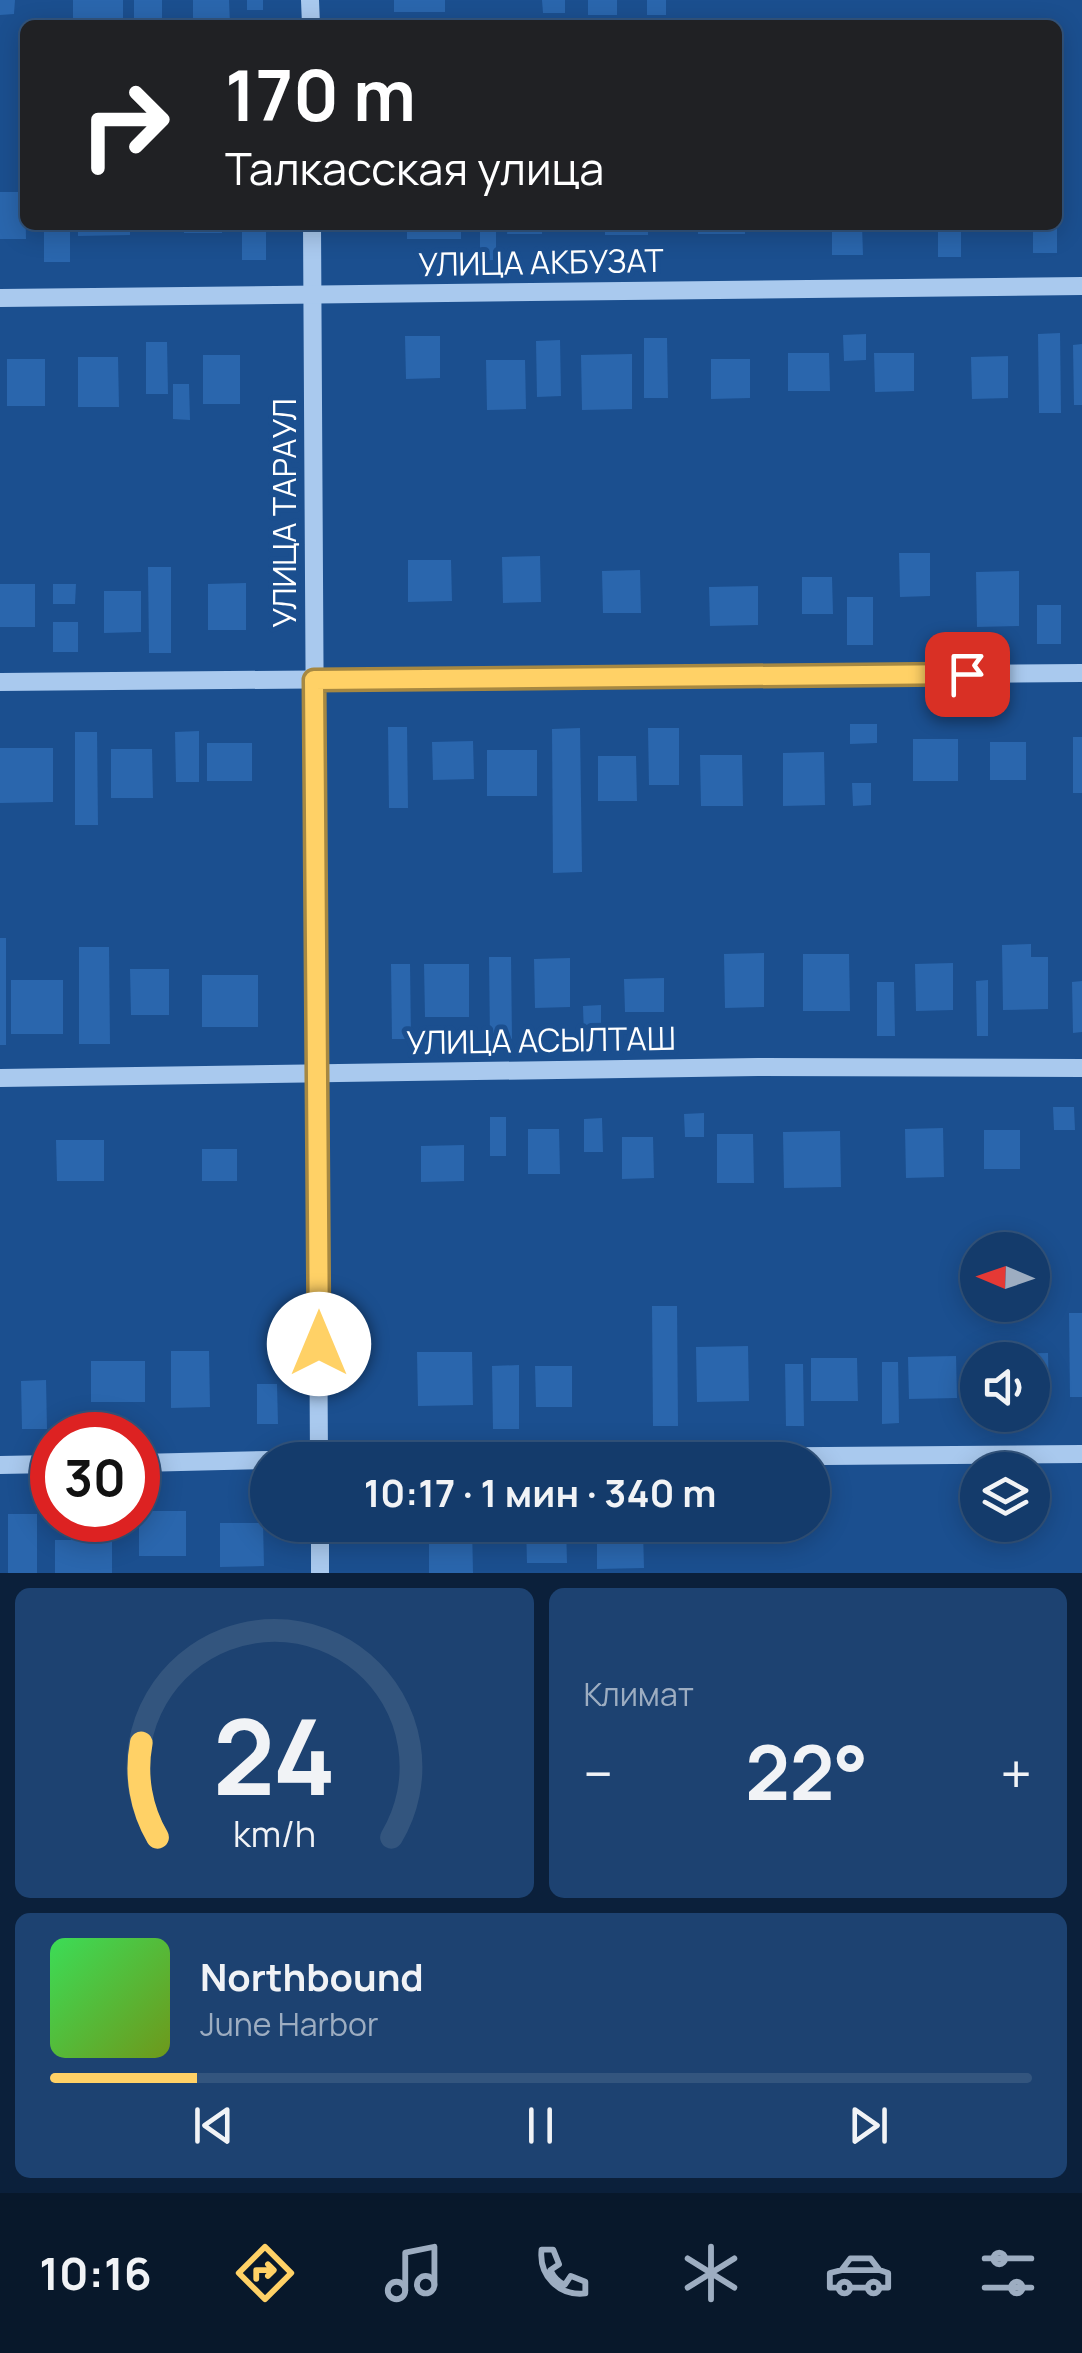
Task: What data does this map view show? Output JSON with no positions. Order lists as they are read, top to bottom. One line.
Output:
{"streets":{"street":["УЛИЦА АКБУЗАТ","УЛИЦА ТАРАУЛ","УЛИЦА АСЫЛТАШ"]},"crossings":[["УЛИЦА АКБУЗАТ","УЛИЦА ТАРАУЛ"],["УЛИЦА ТАРАУЛ","УЛИЦА АСЫЛТАШ"]],"north":"left","page":{"turn":["170 m","Талкасская улица"],"limit":"30","trip":"10:17 · 1 мин · 340 m","tile":"Климат","heat":["−","22°","+"],"song":["Northbound","June Harbor"],"tabs":"10:16","gauge":["24","km/h"]}}
